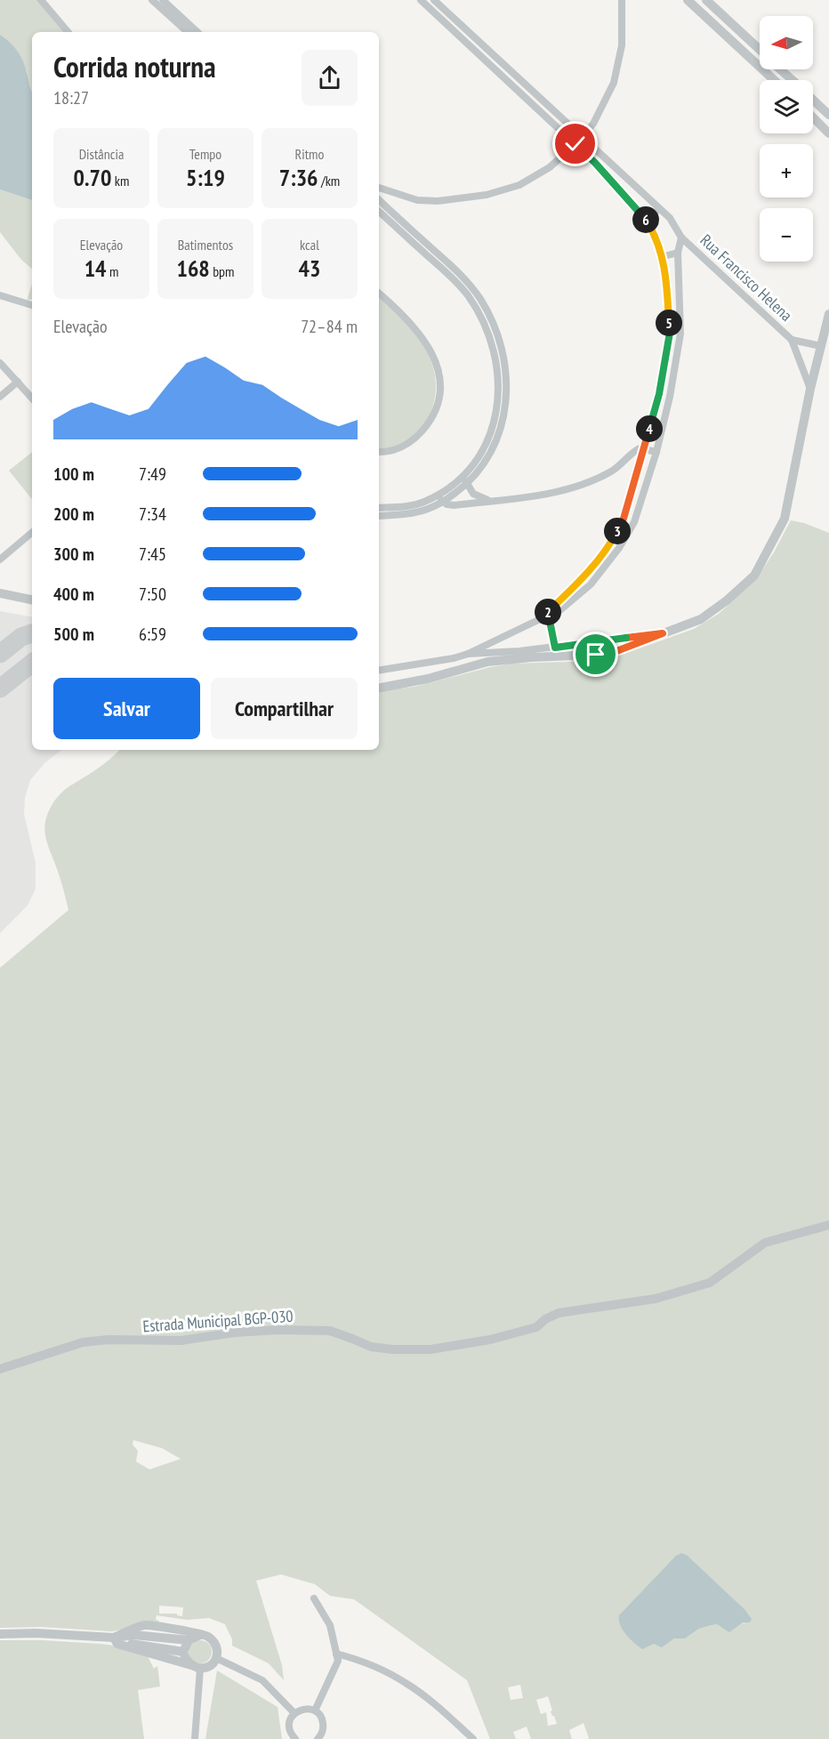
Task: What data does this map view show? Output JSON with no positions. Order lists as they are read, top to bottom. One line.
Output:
{"streets":{"street":["Rua Francisco Helena","Estrada Municipal BGP-030"]},"north":"left","page":{"map_buttons":["+","−"],"heading":["Corrida noturna","18:27"],"stats":[["Distância","0.70 km"],["Tempo","5:19"],["Ritmo","7:36 /km"],["Elevação","14 m"],["Batimentos","168 bpm"],["kcal","43"]],"pins":["6","5","4","3","2"],"chart":["Elevação","72–84 m"],"list":[{"name":"100 m","note":"7:49"},{"name":"200 m","note":"7:34"},{"name":"300 m","note":"7:45"},{"name":"400 m","note":"7:50"},{"name":"500 m","note":"6:59"}],"buttons":["Salvar","Compartilhar"]}}
